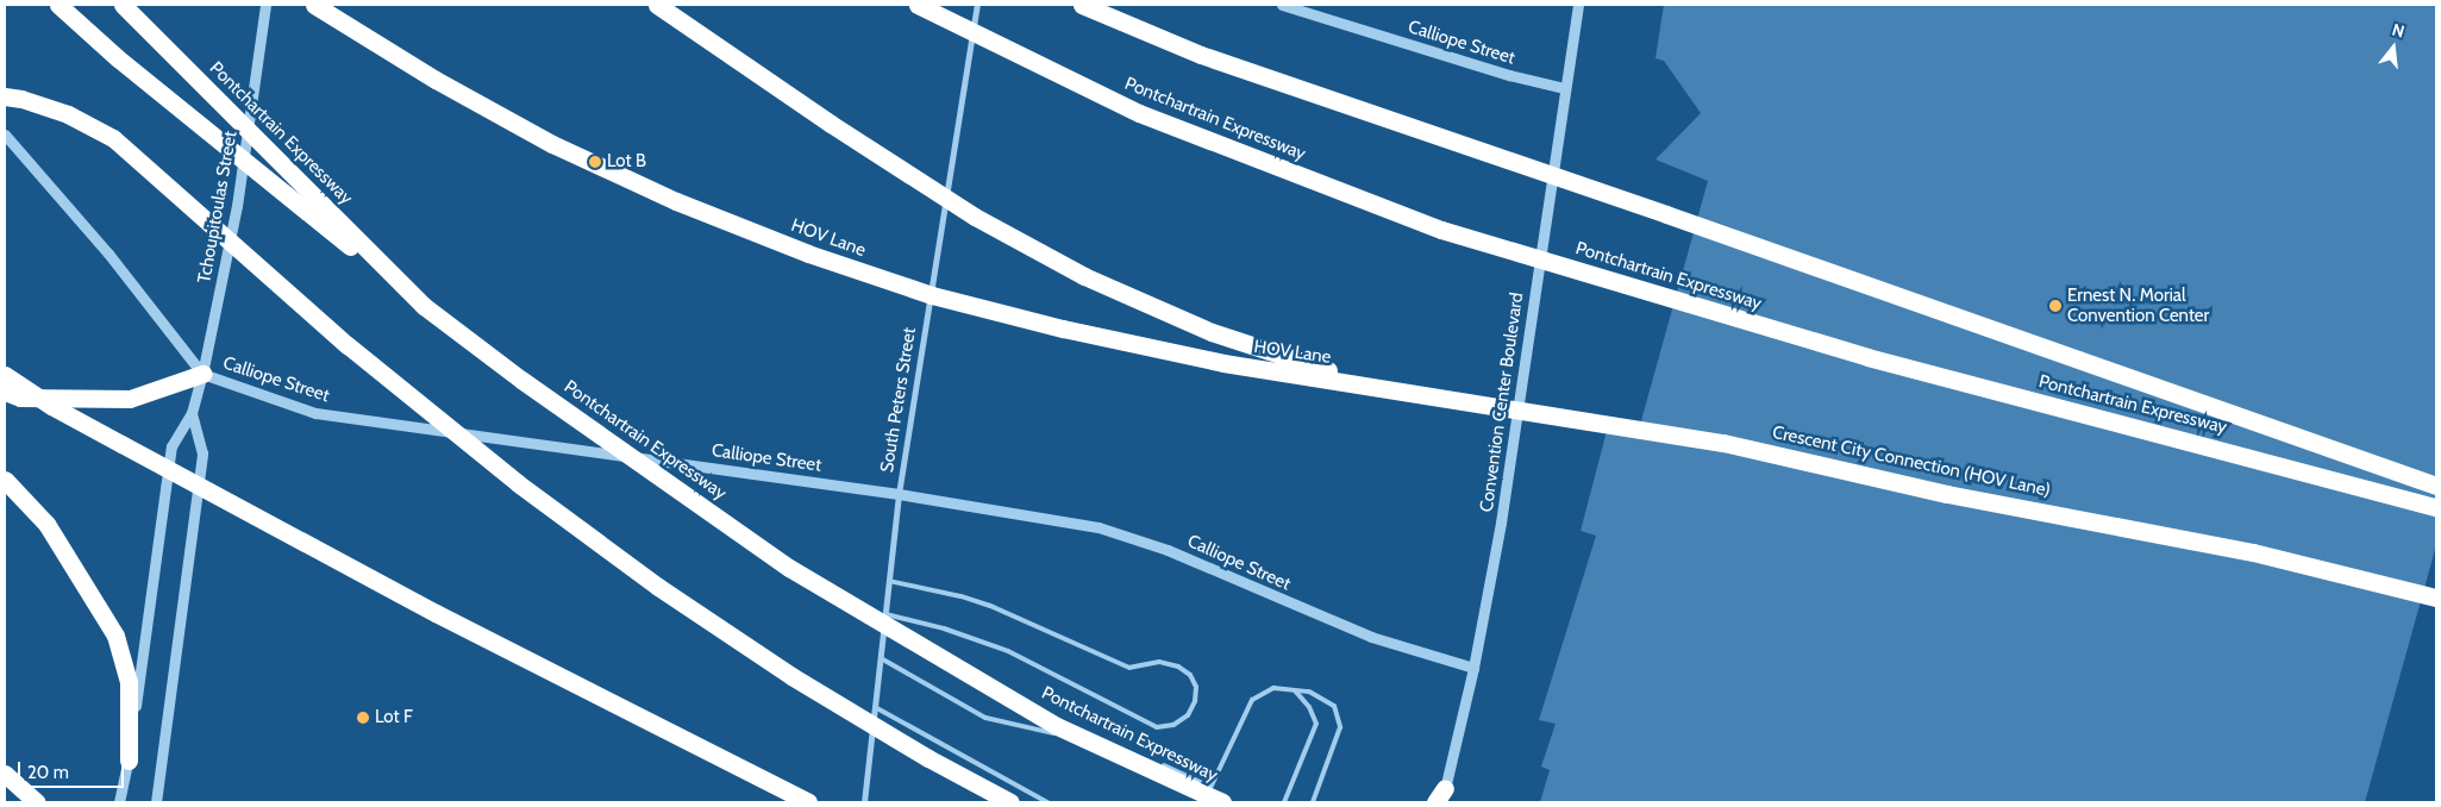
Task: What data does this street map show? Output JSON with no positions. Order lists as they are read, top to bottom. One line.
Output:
{"streets":{"highway":["Pontchartrain Expressway","HOV Lane","Crescent City Connection (HOV Lane)"],"street":["Calliope Street","Tchoupitoulas Street","South Peters Street","Convention Center Boulevard"]},"crossings":[["Calliope Street","Tchoupitoulas Street"],["Calliope Street","South Peters Street"],["Calliope Street","Convention Center Boulevard"],["HOV Lane","Crescent City Connection (HOV Lane)"]],"places":["Lot B","Ernest N. Morial Convention Center","Lot F"],"scale_bar":"20 m","north":"top"}
